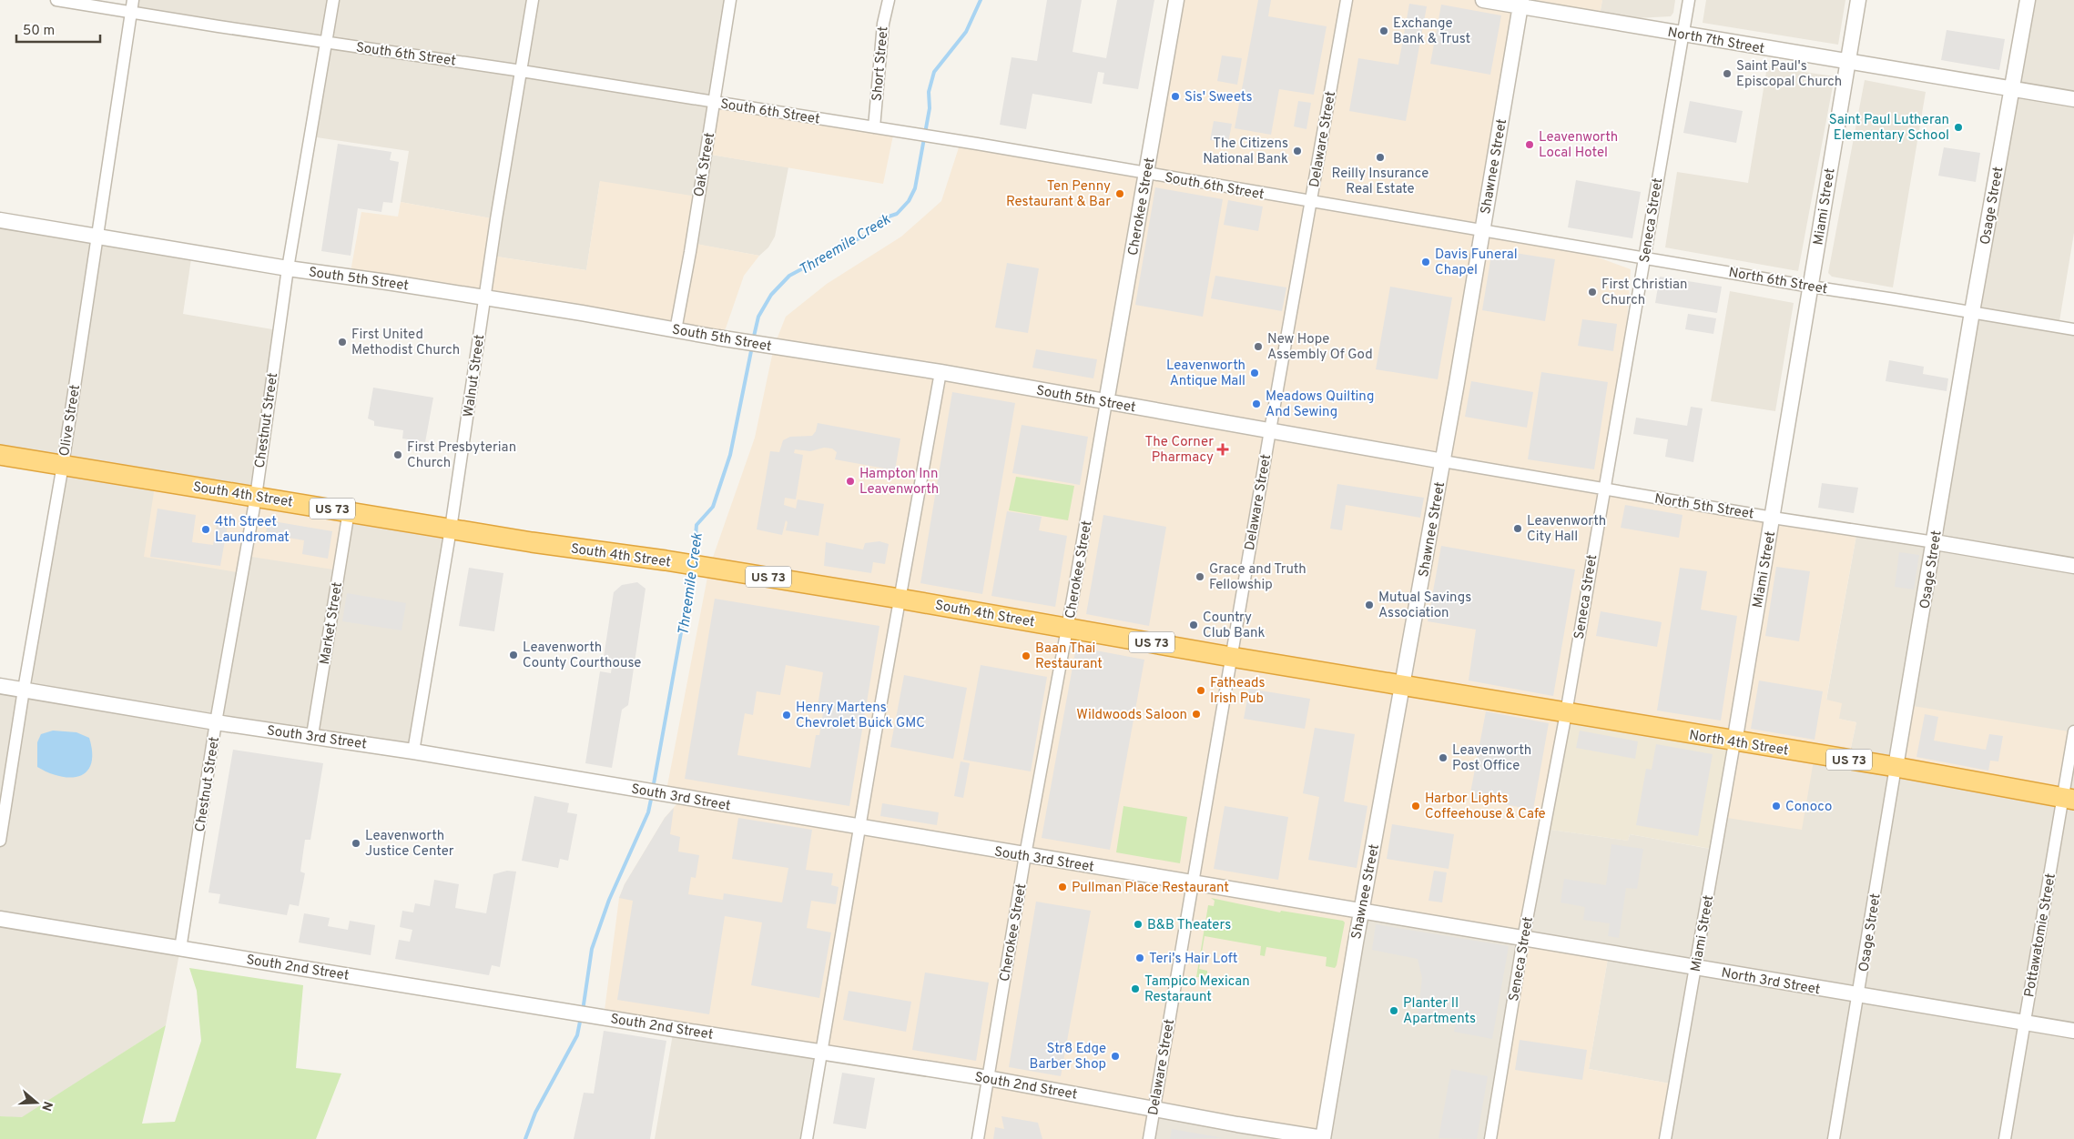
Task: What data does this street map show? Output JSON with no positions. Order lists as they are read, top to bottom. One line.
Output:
{"streets":{"highway":["South 4th Street","US 73","North 4th Street"],"street":["North 7th Street","South 6th Street","Short Street","Delaware Street","Oak Street","Shawnee Street","Osage Street","Cherokee Street","Miami Street","Seneca Street","South 5th Street","North 6th Street","Walnut Street","Olive Street","Chestnut Street","North 5th Street","Market Street","South 3rd Street","Pottawatomie Street","South 2nd Street","North 3rd Street"]},"crossings":[["North 7th Street","Shawnee Street"],["North 7th Street","Osage Street"],["North 7th Street","Miami Street"],["North 7th Street","Seneca Street"],["South 6th Street","Short Street"],["South 6th Street","Delaware Street"],["South 6th Street","Oak Street"],["South 6th Street","Shawnee Street"],["South 6th Street","Cherokee Street"],["South 6th Street","North 6th Street"],["South 6th Street","Walnut Street"],["South 6th Street","Olive Street"],["South 6th Street","Chestnut Street"],["Delaware Street","South 5th Street"],["Delaware Street","South 4th Street"],["Delaware Street","South 3rd Street"],["Delaware Street","South 2nd Street"],["Oak Street","South 5th Street"],["Shawnee Street","South 5th Street"],["Shawnee Street","North 6th Street"],["Shawnee Street","South 4th Street"],["Shawnee Street","North 5th Street"],["Shawnee Street","South 3rd Street"],["Shawnee Street","North 4th Street"],["Shawnee Street","South 2nd Street"],["Shawnee Street","North 3rd Street"],["Osage Street","North 6th Street"],["Osage Street","North 5th Street"],["Osage Street","North 4th Street"],["Osage Street","North 3rd Street"],["Cherokee Street","South 5th Street"],["Cherokee Street","South 4th Street"],["Cherokee Street","South 3rd Street"],["Cherokee Street","South 2nd Street"],["Miami Street","North 6th Street"],["Miami Street","North 5th Street"],["Miami Street","North 4th Street"],["Miami Street","North 3rd Street"],["Seneca Street","North 6th Street"],["Seneca Street","North 5th Street"],["Seneca Street","North 4th Street"],["Seneca Street","North 3rd Street"],["South 5th Street","Walnut Street"],["South 5th Street","Olive Street"],["South 5th Street","Chestnut Street"],["South 5th Street","North 5th Street"],["Walnut Street","South 4th Street"],["Walnut Street","South 3rd Street"],["Olive Street","South 4th Street"],["Olive Street","South 3rd Street"],["Chestnut Street","South 4th Street"],["Chestnut Street","South 3rd Street"],["Chestnut Street","South 2nd Street"],["South 4th Street","Market Street"],["South 4th Street","North 4th Street"],["Market Street","South 3rd Street"],["South 3rd Street","North 3rd Street"],["North 4th Street","Pottawatomie Street"],["Pottawatomie Street","North 3rd Street"]],"water":["Threemile Creek"],"places":{"other":["Exchange Bank & Trust","Saint Paul's Episcopal Church","Sis' Sweets","Saint Paul Lutheran Elementary School","Leavenworth Local Hotel","The Citizens National Bank","Reilly Insurance Real Estate","Ten Penny Restaurant & Bar","Davis Funeral Chapel","First Christian Church","First United Methodist Church","New Hope Assembly Of God","Leavenworth Antique Mall","Meadows Quilting And Sewing","First Presbyterian Church","Hampton Inn Leavenworth","Leavenworth City Hall","4th Street Laundromat","Grace and Truth Fellowship","Mutual Savings Association","Country Club Bank","Leavenworth County Courthouse","Baan Thai Restaurant","Fatheads Irish Pub","Wildwoods Saloon","Henry Martens Chevrolet Buick GMC","Leavenworth Post Office","Harbor Lights Coffeehouse & Cafe","Conoco","Leavenworth Justice Center","Pullman Place Restaurant","B&B Theaters","Teri's Hair Loft","Tampico Mexican Restaraunt","Planter II Apartments","Str8 Edge Barber Shop"],"health":["The Corner Pharmacy"]},"scale_bar":"50 m","north":"right"}
